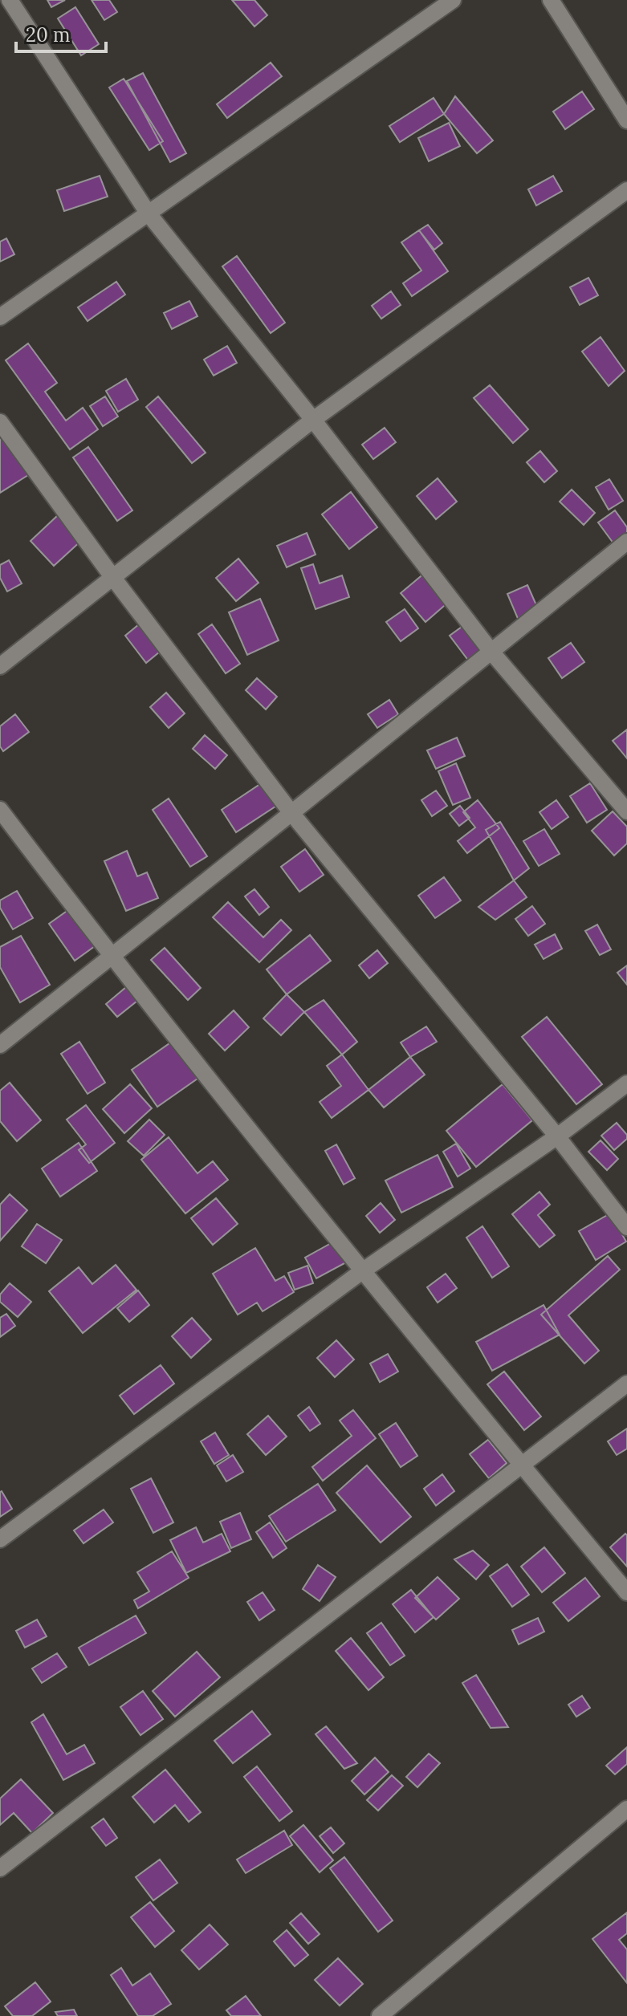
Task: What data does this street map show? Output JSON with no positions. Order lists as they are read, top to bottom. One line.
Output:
{"scale_bar":"20 m"}
